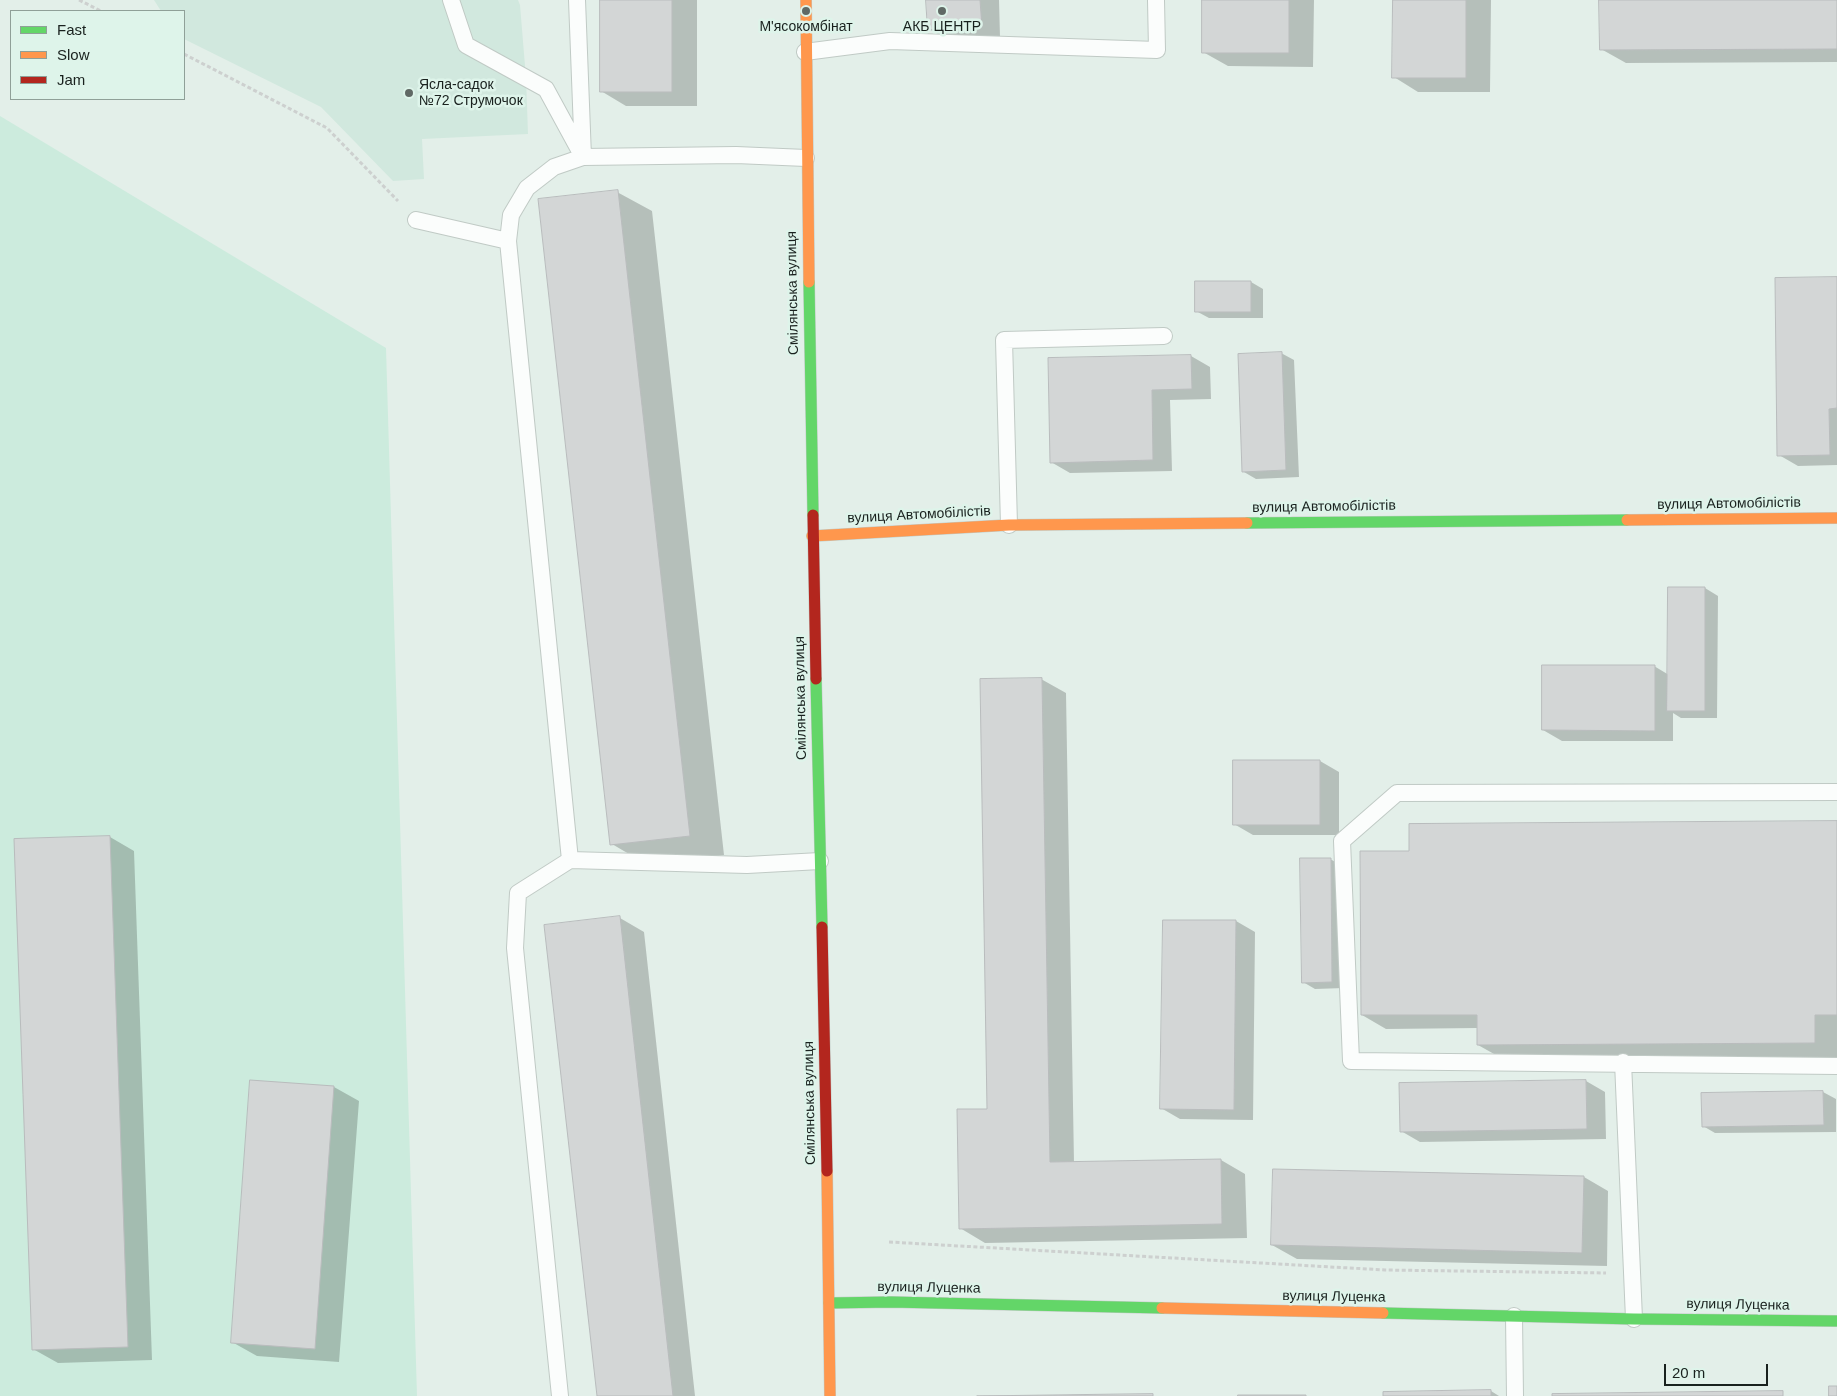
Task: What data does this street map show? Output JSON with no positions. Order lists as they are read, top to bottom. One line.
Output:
{"streets":{"street":["Смілянська вулиця","вулиця Автомобілістів","вулиця Луценка"]},"crossings":[["Смілянська вулиця","вулиця Автомобілістів"],["Смілянська вулиця","вулиця Луценка"]],"places":["М'ясокомбінат","АКБ ЦЕНТР","Ясла-садок №72 Струмочок"],"legend":["Fast","Slow","Jam"],"scale_bar":"20 m"}
